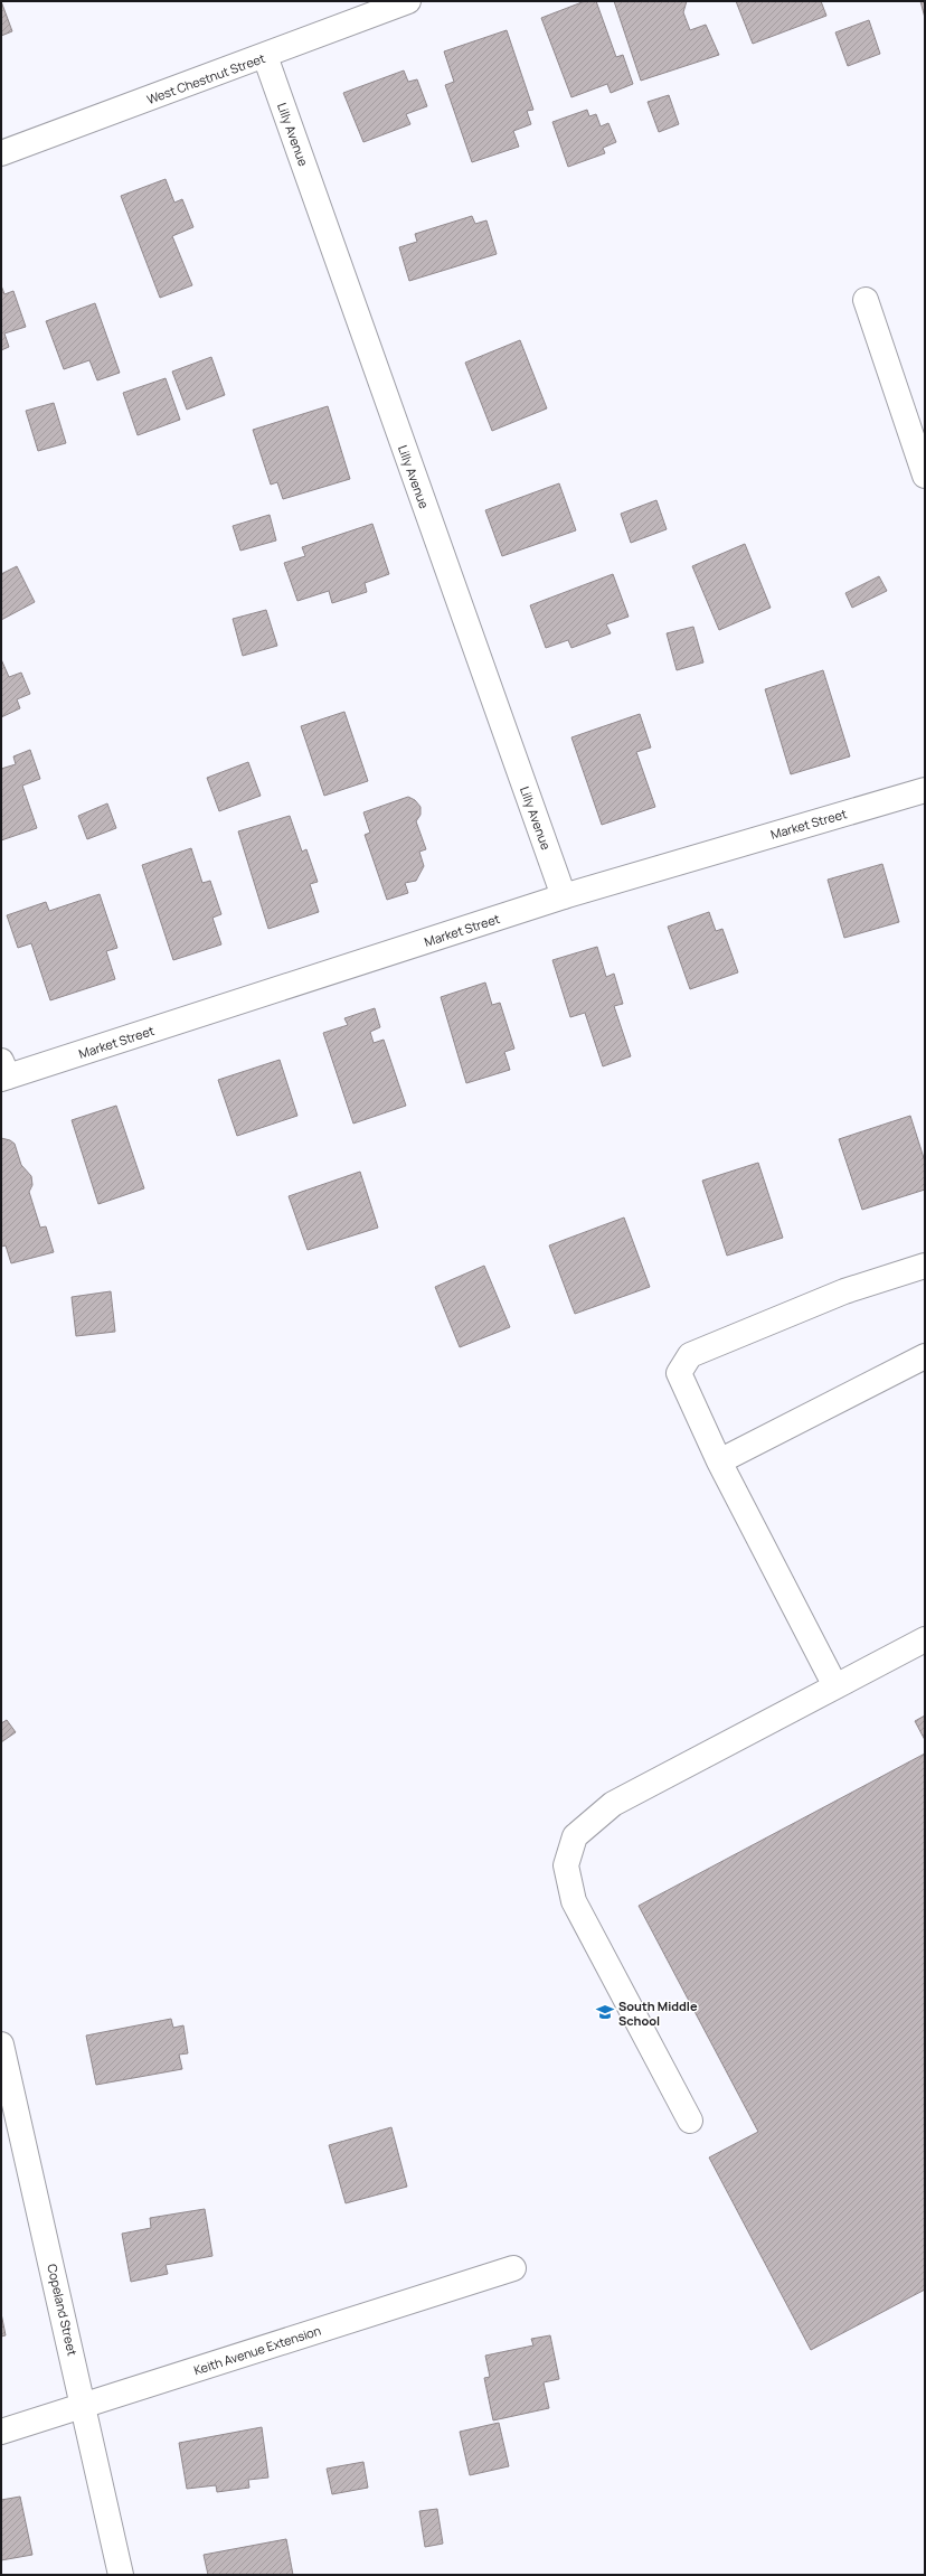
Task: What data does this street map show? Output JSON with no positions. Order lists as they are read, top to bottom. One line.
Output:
{"streets":{"main road":["West Chestnut Street","Lilly Avenue","Market Street","Copeland Street","Keith Avenue Extension"]},"crossings":[["West Chestnut Street","Lilly Avenue"],["Lilly Avenue","Market Street"],["Copeland Street","Keith Avenue Extension"]],"places":{"school or university":["South Middle School"]}}
